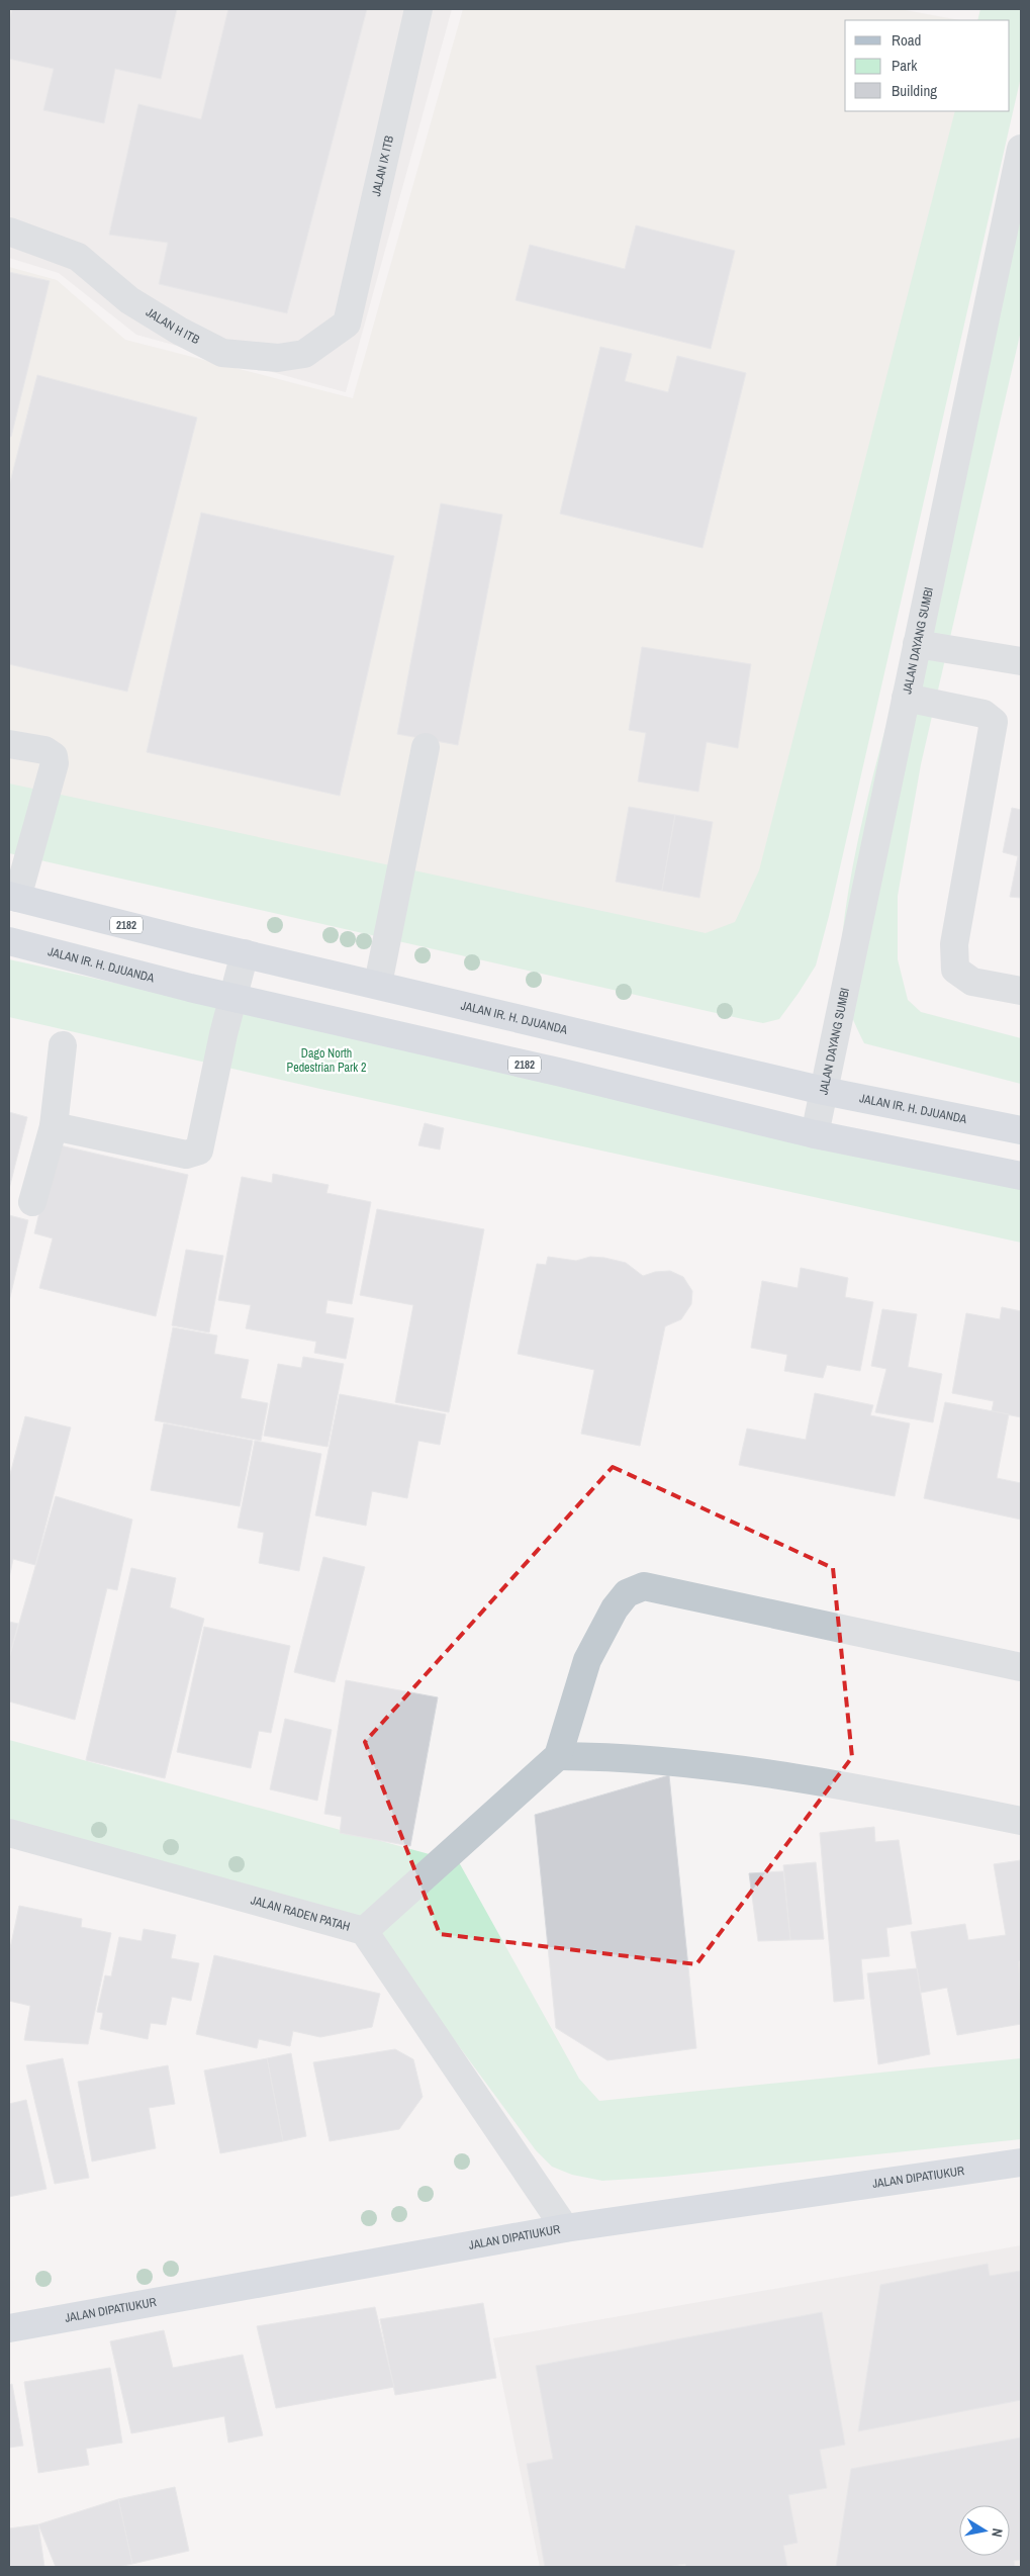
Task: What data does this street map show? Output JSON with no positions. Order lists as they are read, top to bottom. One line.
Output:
{"streets":{"main road":["2182","JALAN IR. H. DJUANDA","JALAN DIPATIUKUR"],"street":["JALAN IX ITB","JALAN H ITB","JALAN DAYANG SUMBI","JALAN RADEN PATAH"]},"crossings":[["JALAN IX ITB","JALAN H ITB"],["JALAN DAYANG SUMBI","JALAN IR. H. DJUANDA"],["JALAN RADEN PATAH","JALAN DIPATIUKUR"]],"parks":["Dago North Pedestrian Park 2"],"legend":["Road","Park","Building"],"north":"right"}
